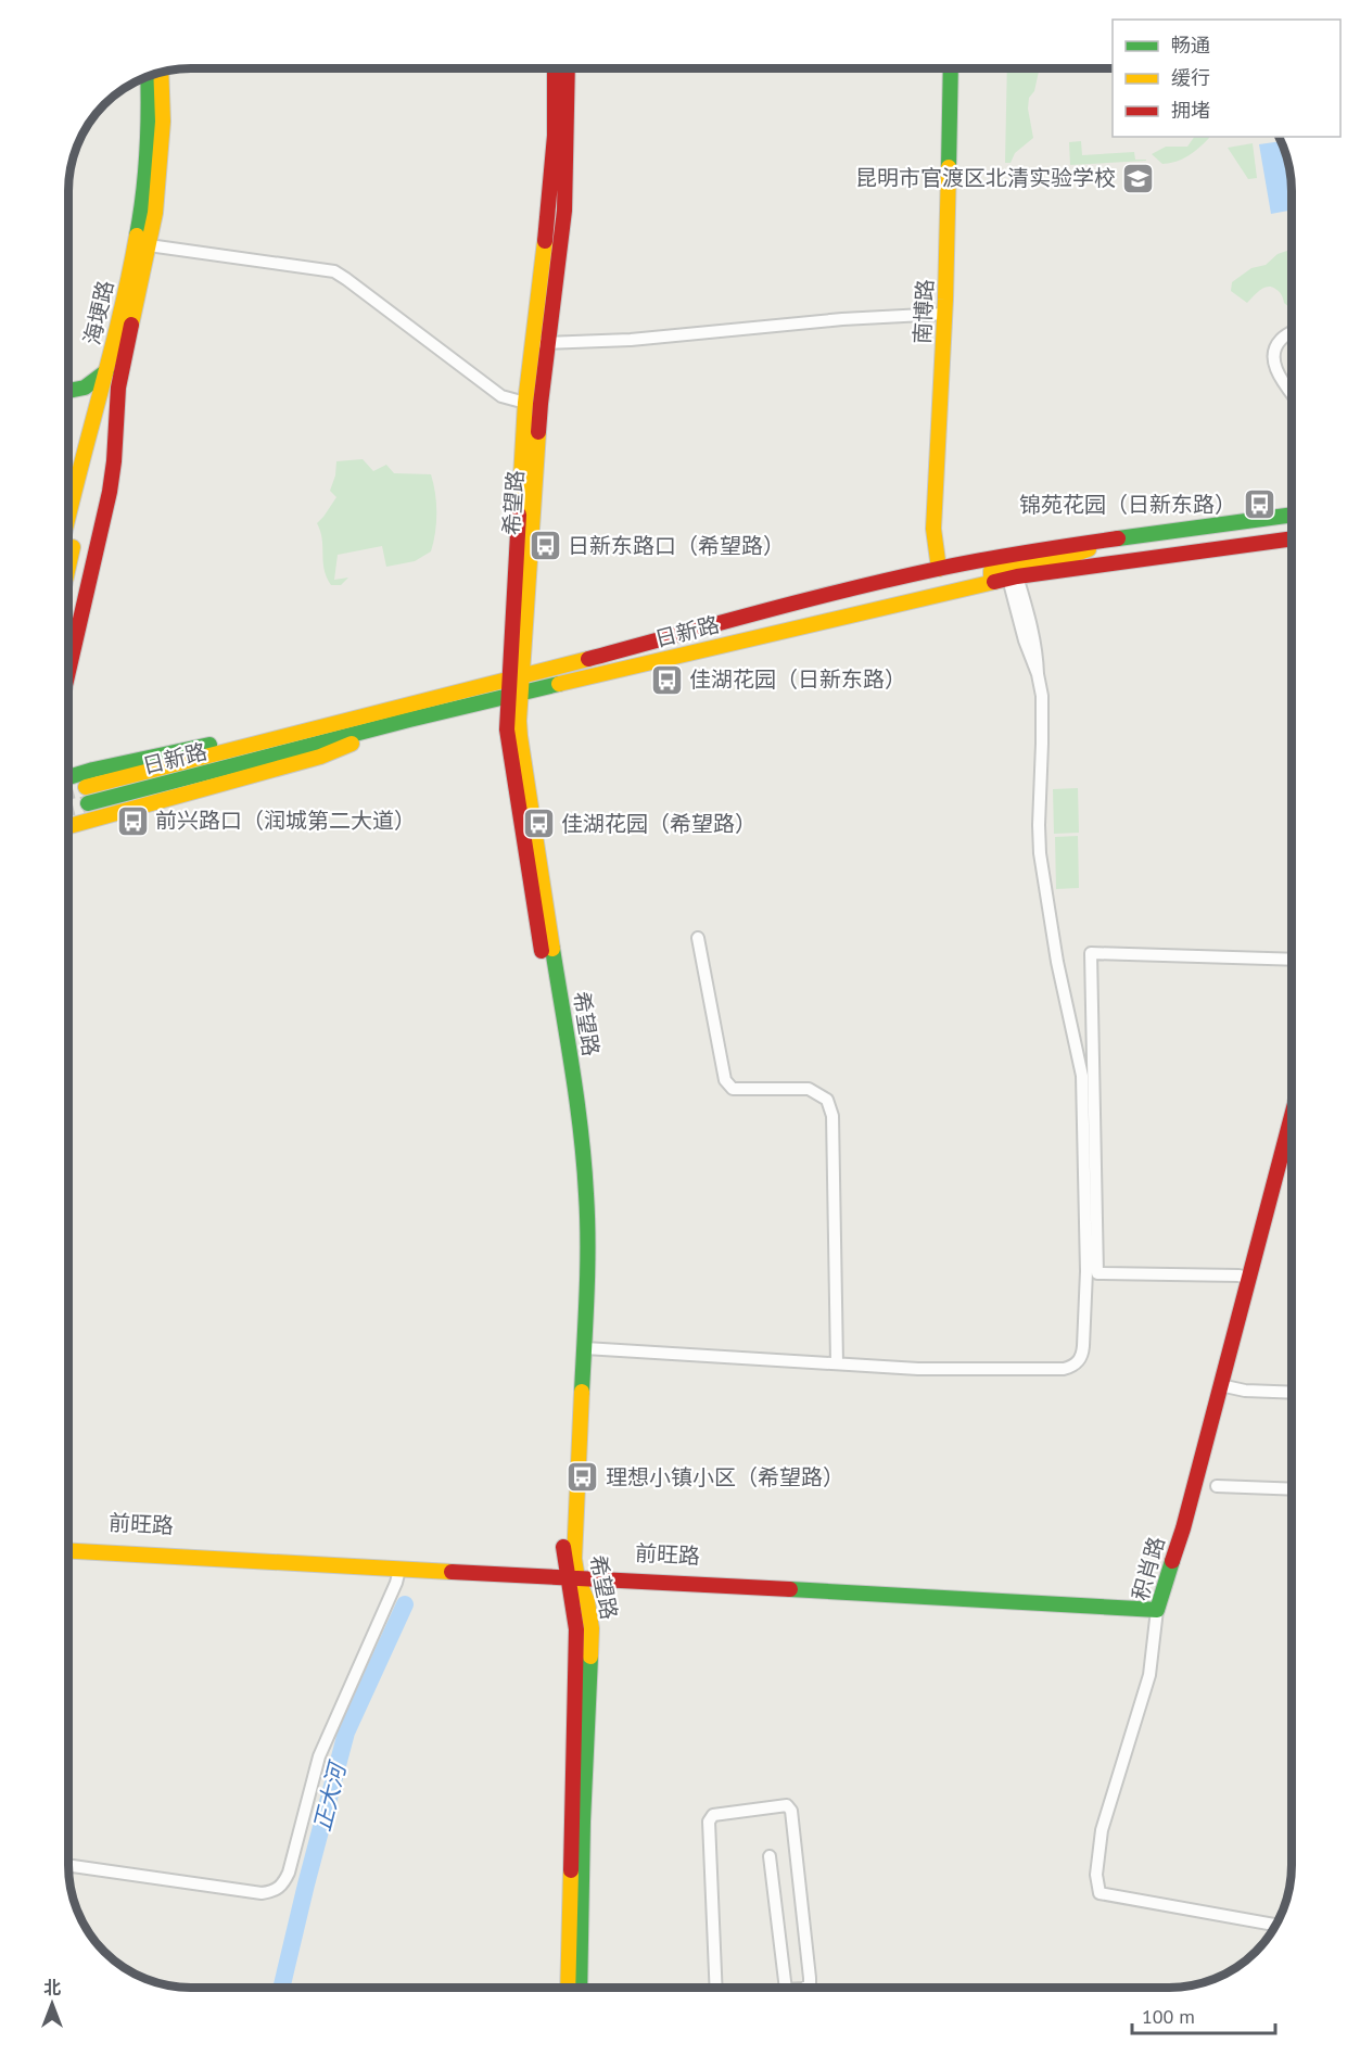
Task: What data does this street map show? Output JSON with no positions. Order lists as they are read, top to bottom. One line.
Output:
{"streets":{"street":["南博路","海埂路","希望路","日新路","前旺路","积肖路"]},"crossings":[["南博路","日新路"],["希望路","日新路"],["希望路","前旺路"],["前旺路","积肖路"]],"water":["正大河"],"places":{"school or university":["昆明市官渡区北清实验学校"],"bus stop":["锦苑花园（日新东路）","日新东路口（希望路）","佳湖花园（日新东路）","前兴路口（润城第二大道）","佳湖花园（希望路）","理想小镇小区（希望路）"]},"legend":["畅通","缓行","拥堵"],"scale_bar":"100 m","north":"top"}
